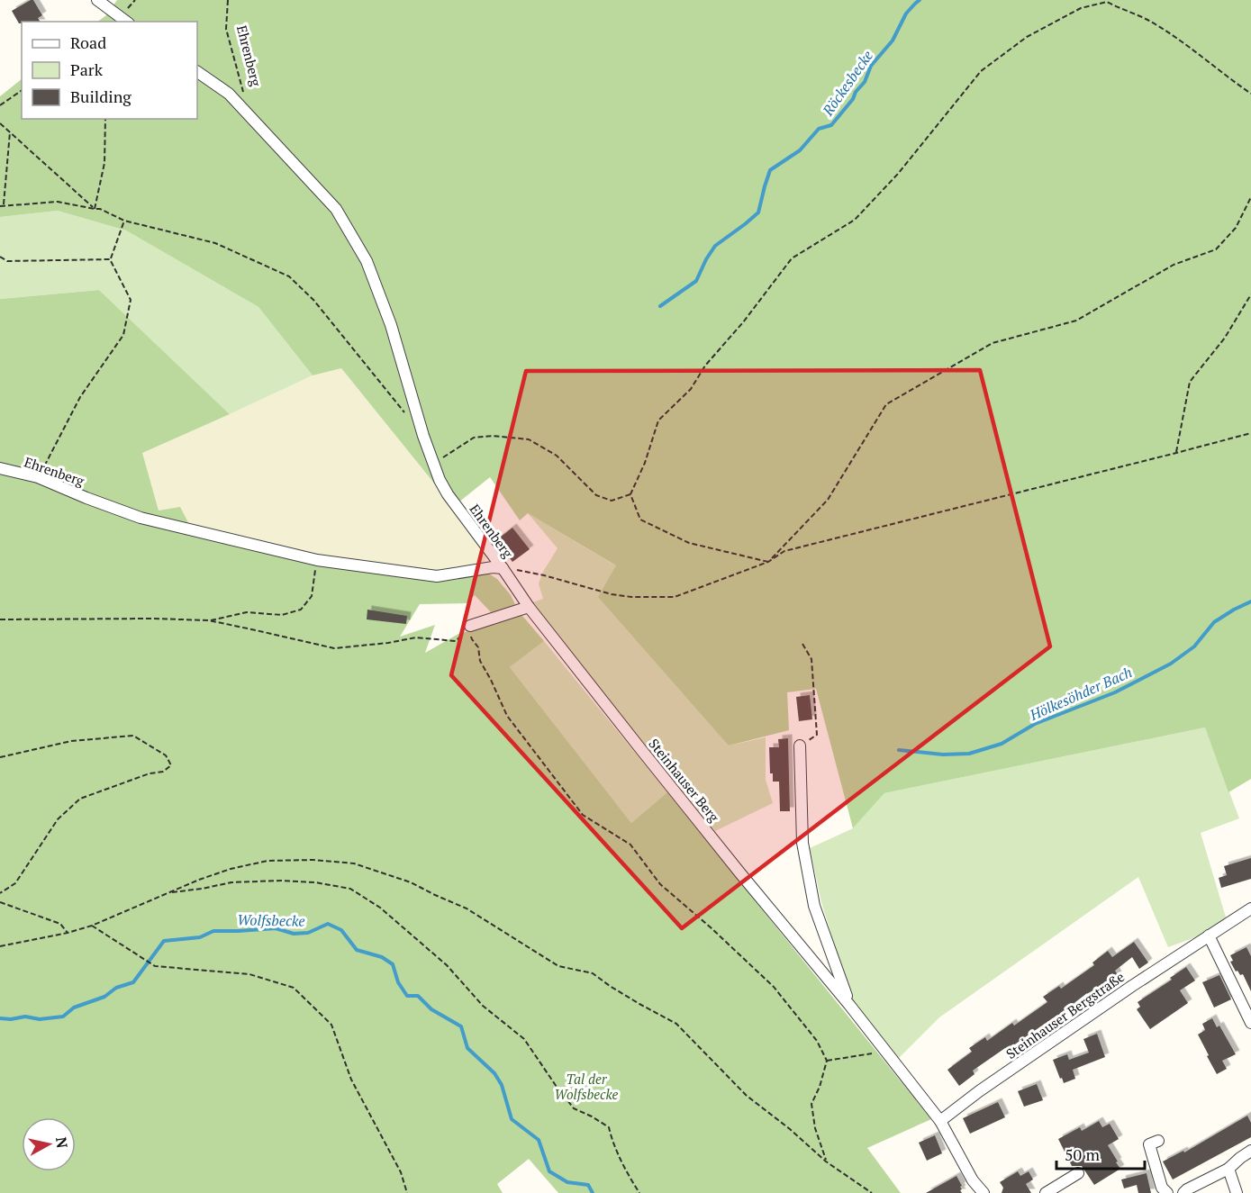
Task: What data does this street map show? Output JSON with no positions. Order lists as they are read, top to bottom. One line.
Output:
{"streets":{"street":["Ehrenberg","Steinhauser Berg","Steinhauser Bergstraße"]},"crossings":[["Ehrenberg","Steinhauser Berg"],["Steinhauser Berg","Steinhauser Bergstraße"]],"water":["Röckesbecke","Hölkesöhder Bach","Wolfsbecke"],"parks":["Tal der Wolfsbecke"],"legend":["Road","Park","Building"],"scale_bar":"50 m","north":"right"}
